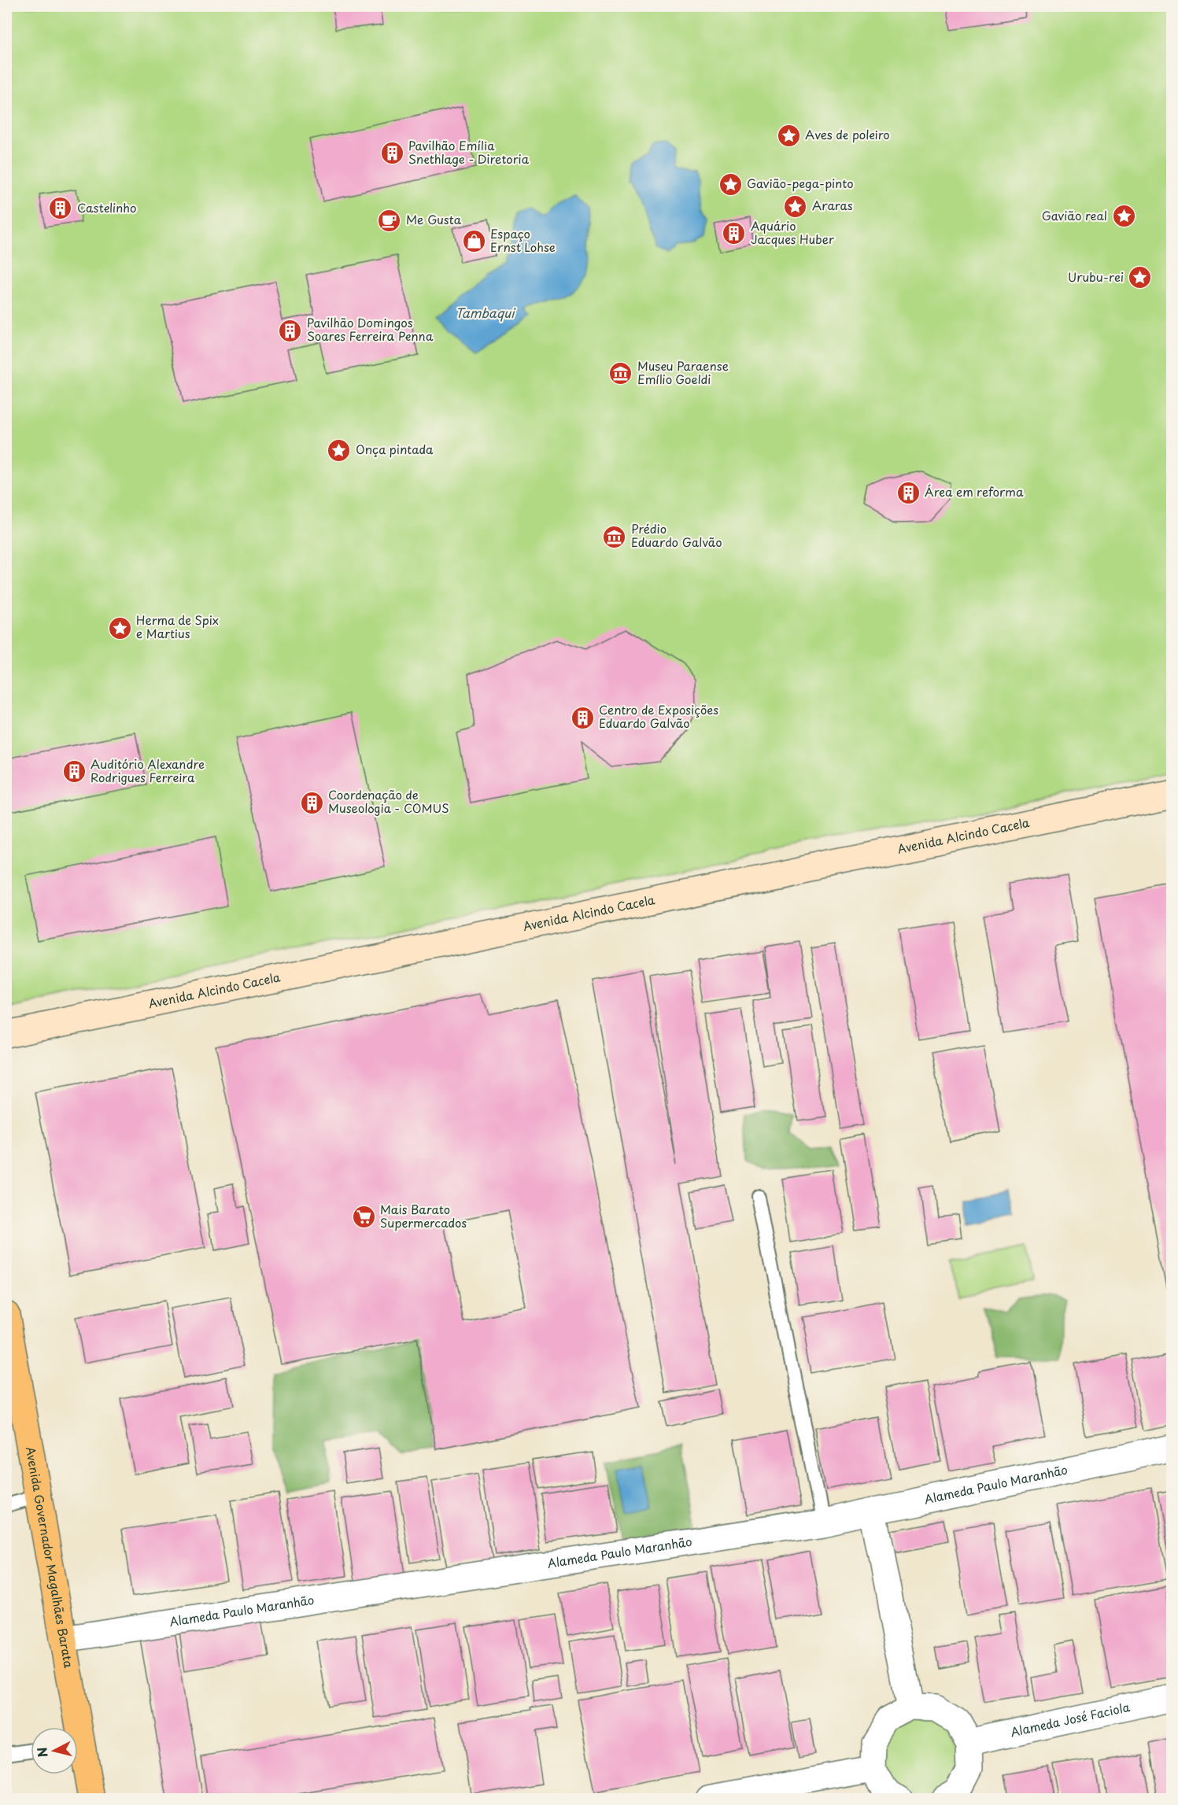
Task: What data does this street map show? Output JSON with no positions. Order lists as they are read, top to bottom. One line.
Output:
{"streets":{"main road":["Avenida Alcindo Cacela","Avenida Governador Magalhães Barata"],"street":["Alameda Paulo Maranhão","Alameda José Faciola"]},"crossings":[["Alameda Paulo Maranhão","Avenida Governador Magalhães Barata"]],"water":["Tambaqui"],"places":{"place":["Aves de poleiro","Gavião-pega-pinto","Araras","Gavião real","Urubu-rei","Onça pintada","Herma de Spix e Martius"],"building":["Pavilhão Emília Snethlage - Diretoria","Castelinho","Aquário Jacques Huber","Pavilhão Domingos Soares Ferreira Penna","Área em reforma","Centro de Exposições Eduardo Galvão","Auditório Alexandre Rodrigues Ferreira","Coordenação de Museologia - COMUS"],"cafe":["Me Gusta"],"shop":["Espaço Ernst Lohse"],"museum":["Museu Paraense Emílio Goeldi","Prédio Eduardo Galvão"],"supermarket":["Mais Barato Supermercados"]},"north":"left"}
